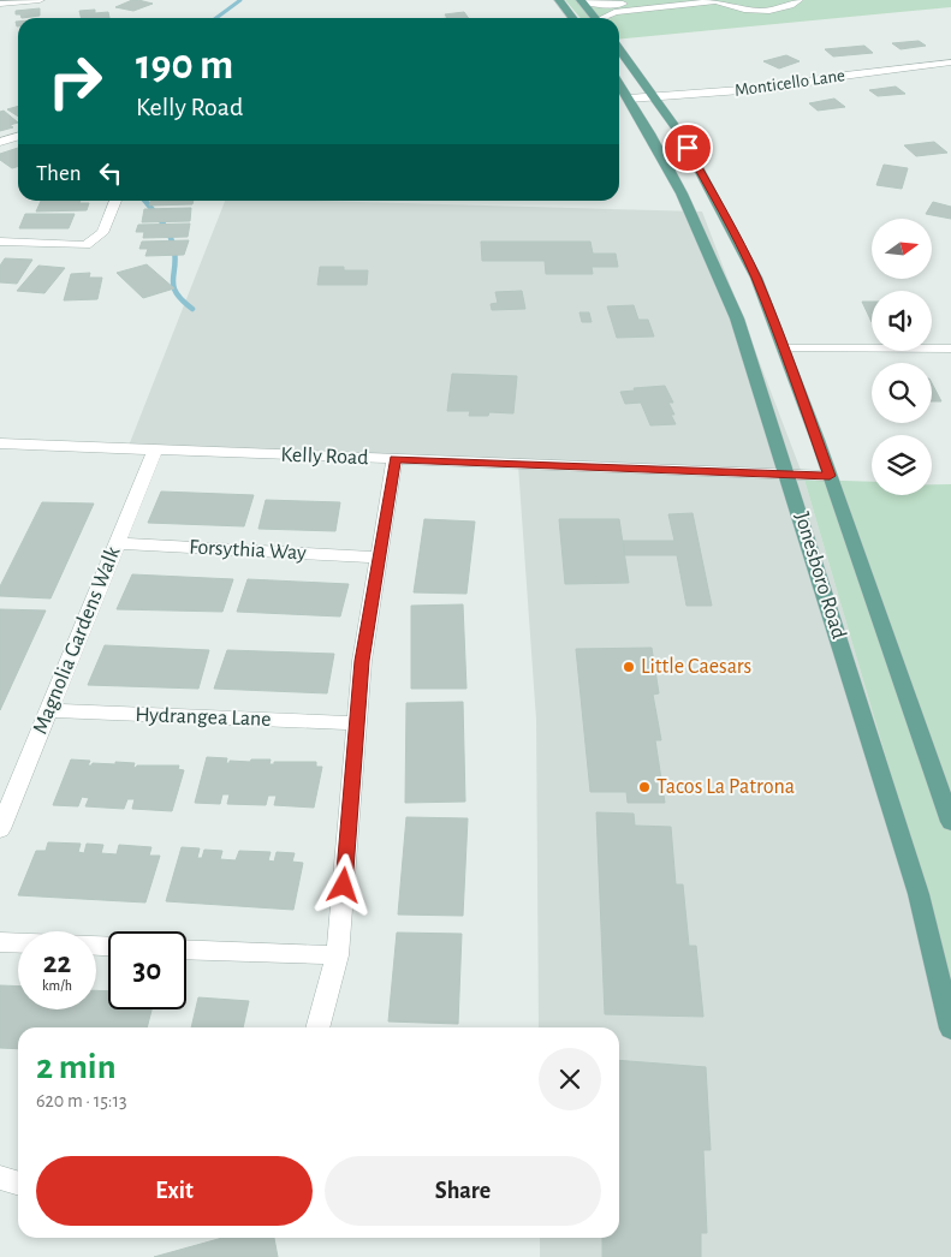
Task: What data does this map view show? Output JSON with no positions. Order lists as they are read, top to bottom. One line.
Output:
{"streets":{"main road":["Jonesboro Road"],"street":["Monticello Lane","Kelly Road","Forsythia Way","Magnolia Gardens Walk","Hydrangea Lane"]},"crossings":[["Monticello Lane","Jonesboro Road"],["Kelly Road","Jonesboro Road"],["Kelly Road","Magnolia Gardens Walk"],["Forsythia Way","Magnolia Gardens Walk"],["Magnolia Gardens Walk","Hydrangea Lane"]],"places":["Little Caesars","Tacos La Patrona"],"north":"right","page":{"turn":["190 m","Kelly Road"],"then":"Then","speed":"22 km/h","limit":"30","heading":["2 min","620 m · 15:13"],"buttons":["Exit","Share"]}}
